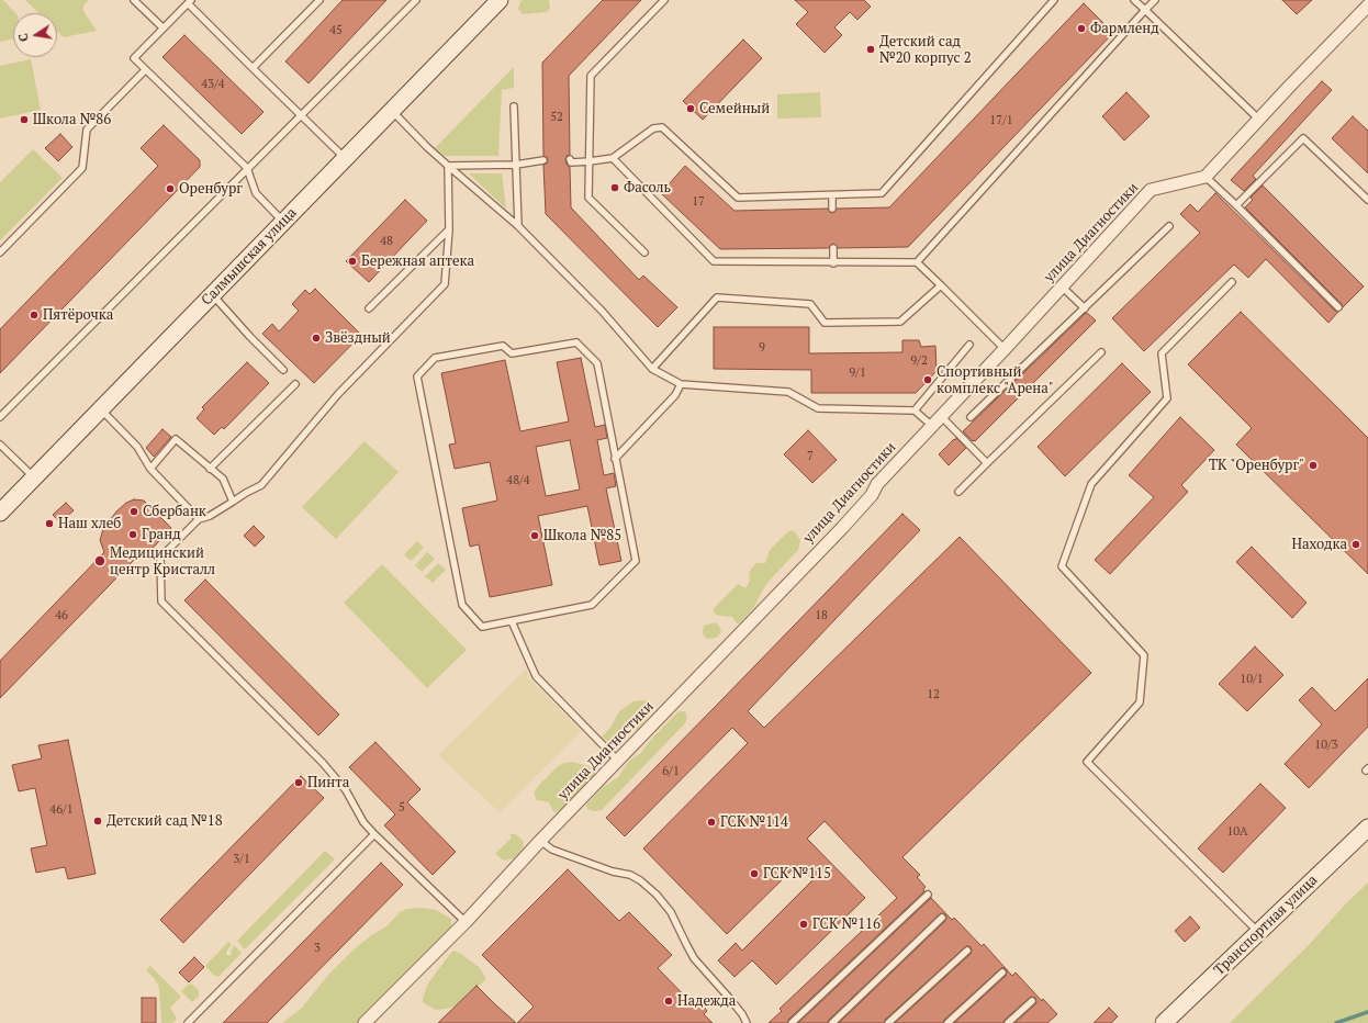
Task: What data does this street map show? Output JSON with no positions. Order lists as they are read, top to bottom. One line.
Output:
{"streets":{"main road":["Салмышская улица","Транспортная улица"],"street":["улица Диагностики"]},"places":["Фармленд","Детский сад №20 корпус 2","Семейный","Школа №86","Фасоль","Оренбург","Бережная аптека","Пятёрочка","Звёздный","Спортивный комплекс \"Арена\"","ТК \"Оренбург\"","Сбербанк","Наш хлеб","Гранд","Школа №85","Находка","Медицинский центр Кристалл","Пинта","Детский сад №18","ГСК №114","ГСК №115","ГСК №116","Надежда"],"house_numbers":["45","43/4","52","17/1","17","48","9","9/2","9/1","7","48/4","46","18","10/1","12","10/3","6/1","5","46/1","10А","3/1","3"],"north":"left"}
